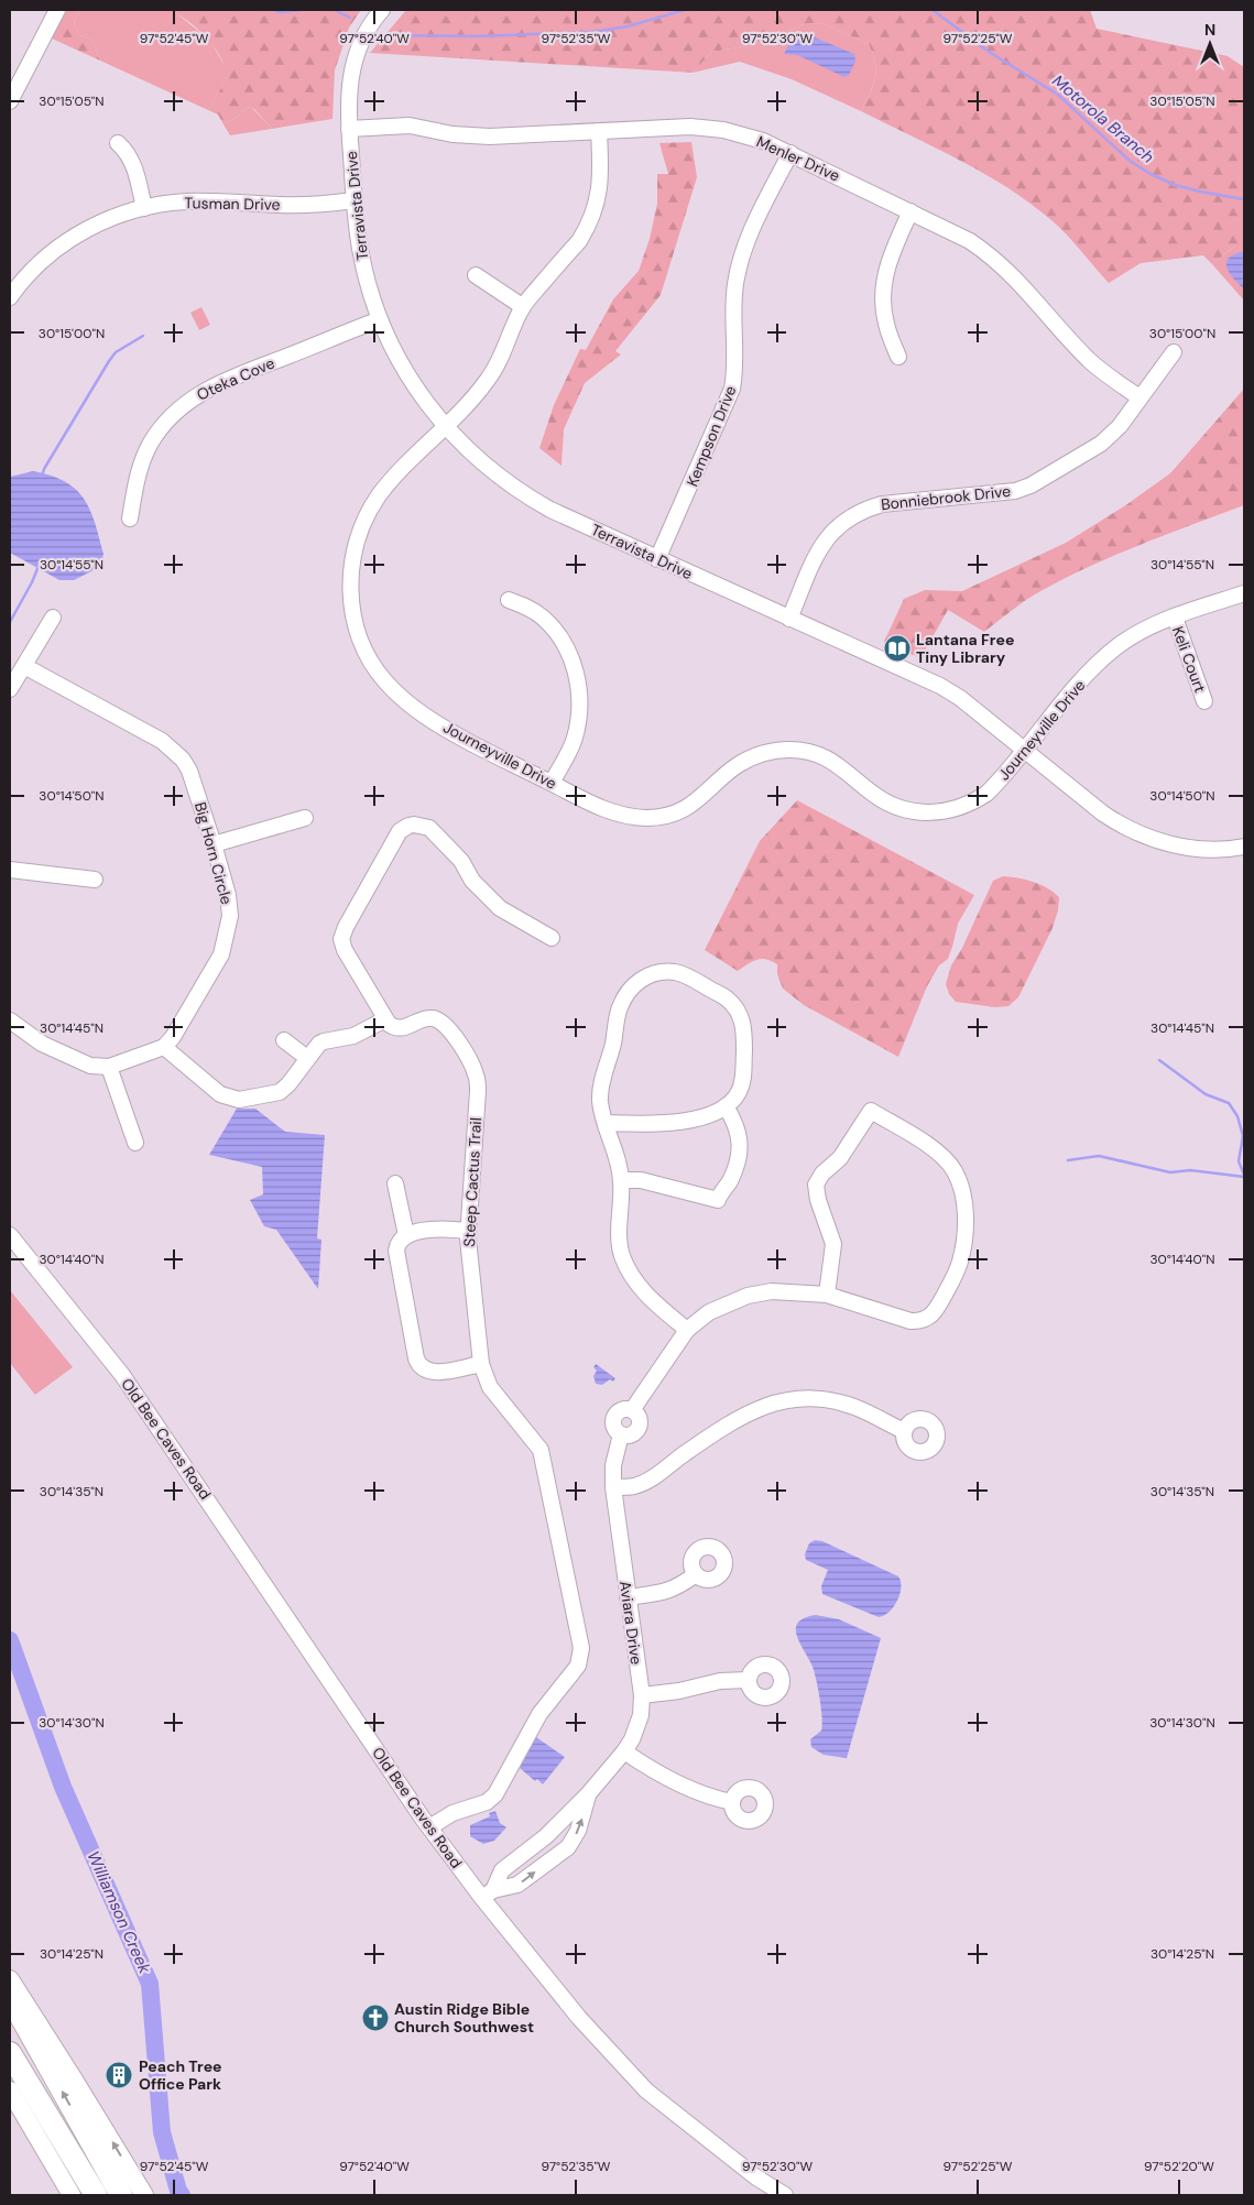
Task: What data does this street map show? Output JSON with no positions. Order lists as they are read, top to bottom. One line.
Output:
{"streets":{"street":["Menler Drive","Tusman Drive","Terravista Drive","Oteka Cove","Kempson Drive","Bonniebrook Drive","Keli Court","Journeyville Drive","Big Horn Circle","Steep Cactus Trail","Old Bee Caves Road","Aviara Drive"]},"crossings":[["Menler Drive","Terravista Drive"],["Menler Drive","Kempson Drive"],["Menler Drive","Bonniebrook Drive"],["Menler Drive","Journeyville Drive"],["Tusman Drive","Terravista Drive"],["Terravista Drive","Oteka Cove"],["Terravista Drive","Kempson Drive"],["Terravista Drive","Bonniebrook Drive"],["Terravista Drive","Journeyville Drive"],["Keli Court","Journeyville Drive"],["Steep Cactus Trail","Old Bee Caves Road"],["Old Bee Caves Road","Aviara Drive"]],"water":["Motorola Branch","Williamson Creek"],"places":{"library":["Lantana Free Tiny Library"],"church":["Austin Ridge Bible Church Southwest"],"building":["Peach Tree Office Park"]},"north":"top","coordinates":["97°52'45\"W","97°52'40\"W","97°52'35\"W","97°52'30\"W","97°52'25\"W","30°15'05\"N","30°15'00\"N","30°14'55\"N","30°14'50\"N","30°14'45\"N","30°14'40\"N","30°14'35\"N","30°14'30\"N","30°14'25\"N","97°52'20\"W"]}
